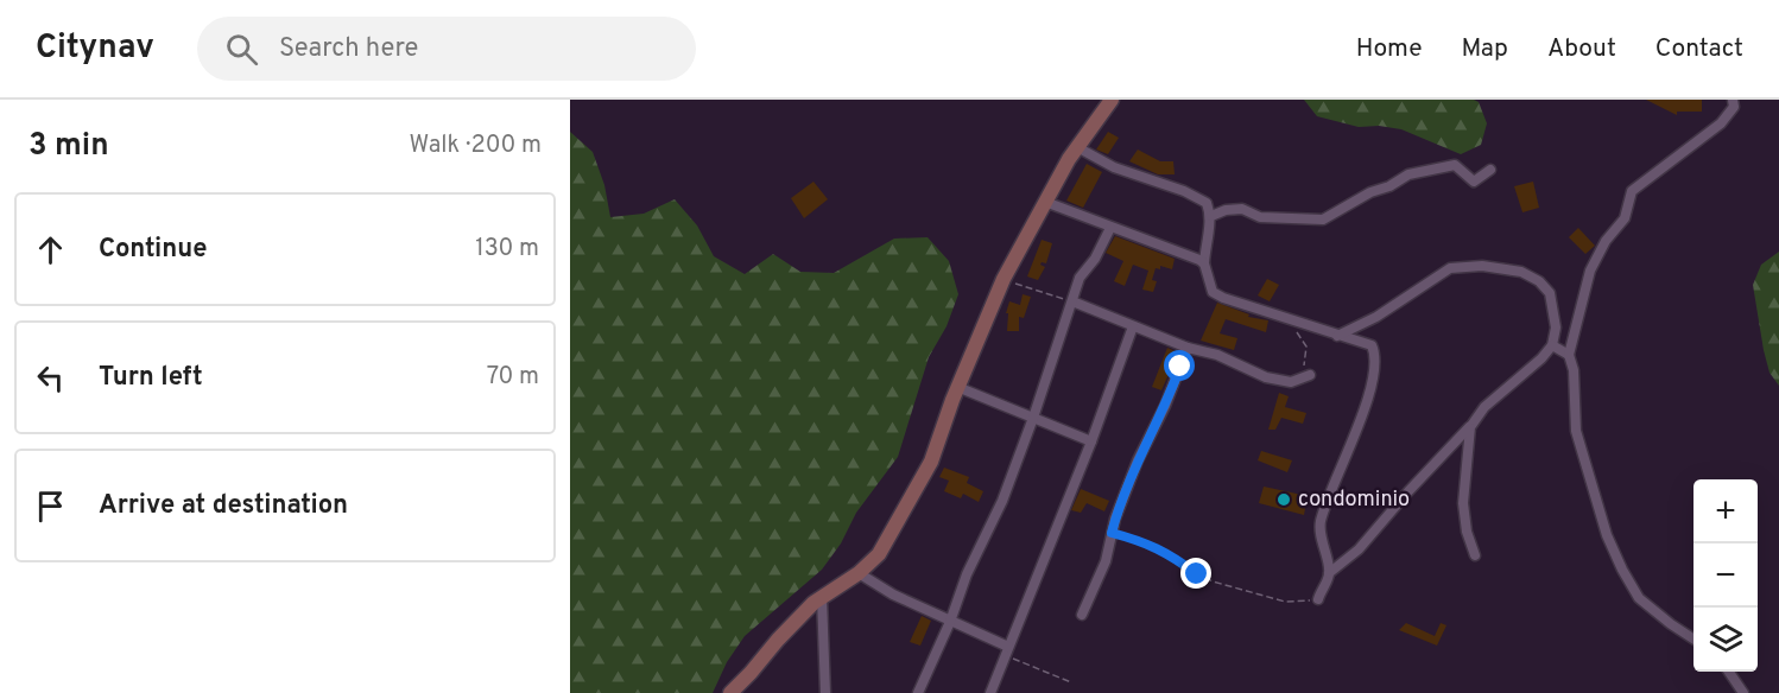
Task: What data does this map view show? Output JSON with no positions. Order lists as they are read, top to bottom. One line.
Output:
{"places":["condominio"],"page":{"header":"Citynav","search":"Search here","nav":["Home","Map","About","Contact"],"heading":["3 min","Walk · 200 m"],"list":[["Continue","130 m"],["Turn left","70 m"],"Arrive at destination"],"map_buttons":["+","−"]}}
